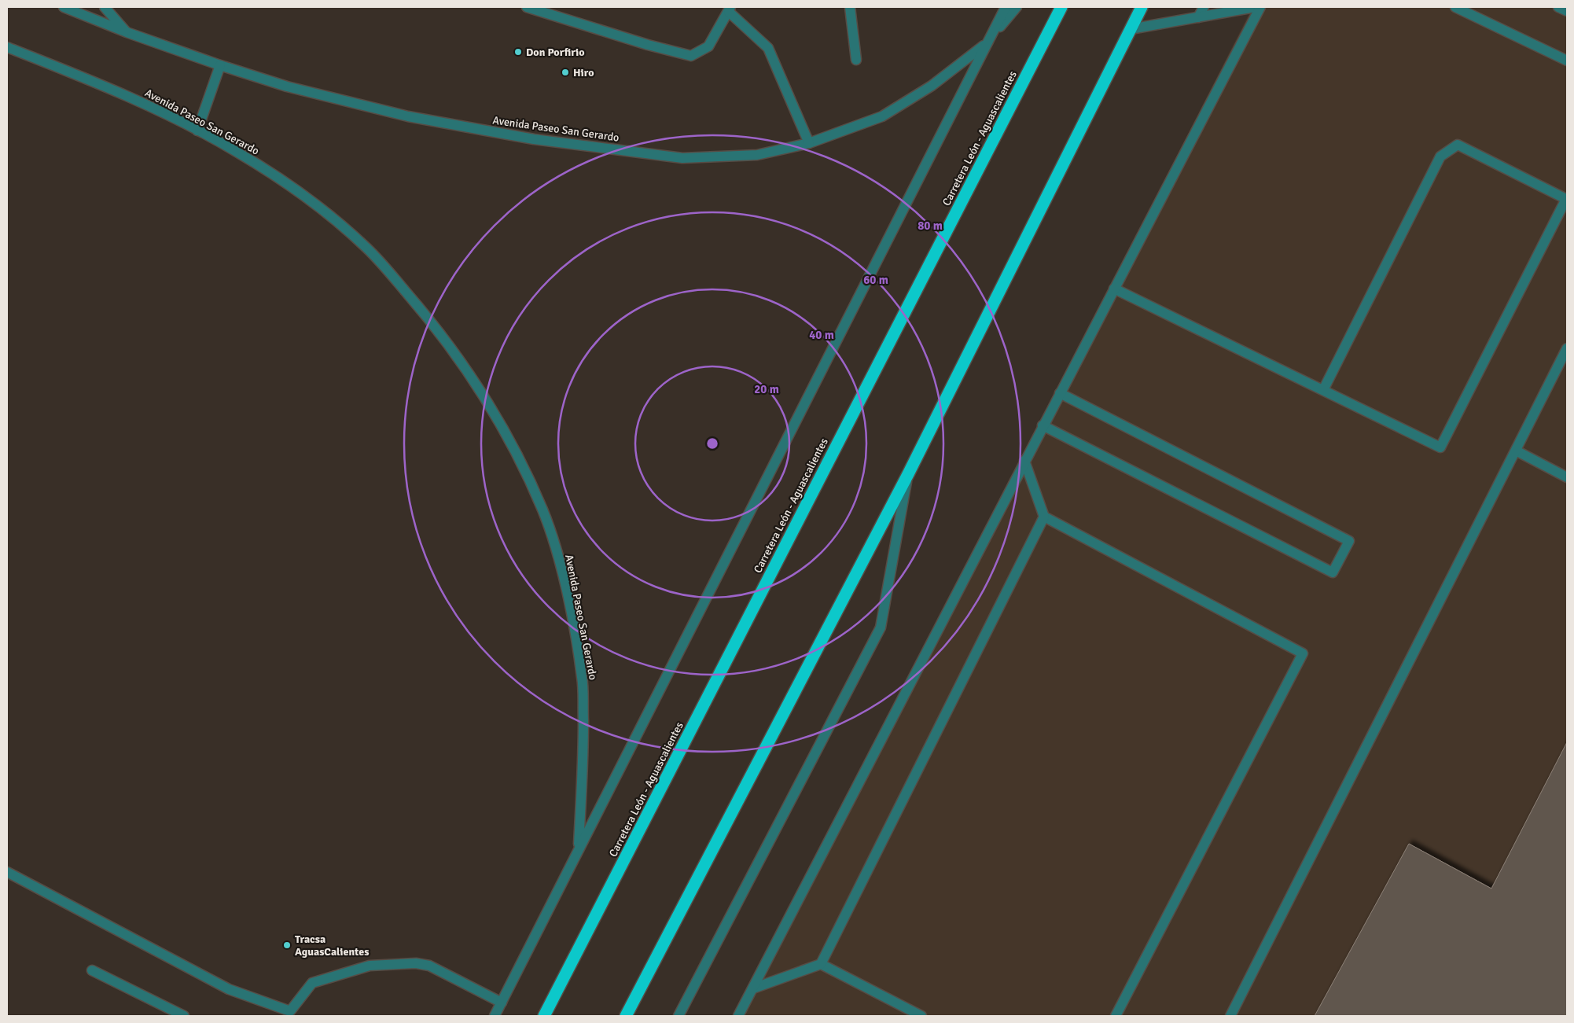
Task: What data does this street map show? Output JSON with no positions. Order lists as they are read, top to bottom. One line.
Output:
{"streets":{"highway":["Carretera León - Aguascalientes"],"street":["Avenida Paseo San Gerardo"]},"places":["Don Porfirio","Hiro","Tracsa AguasCalientes"],"rings":["80 m","60 m","40 m","20 m"]}
